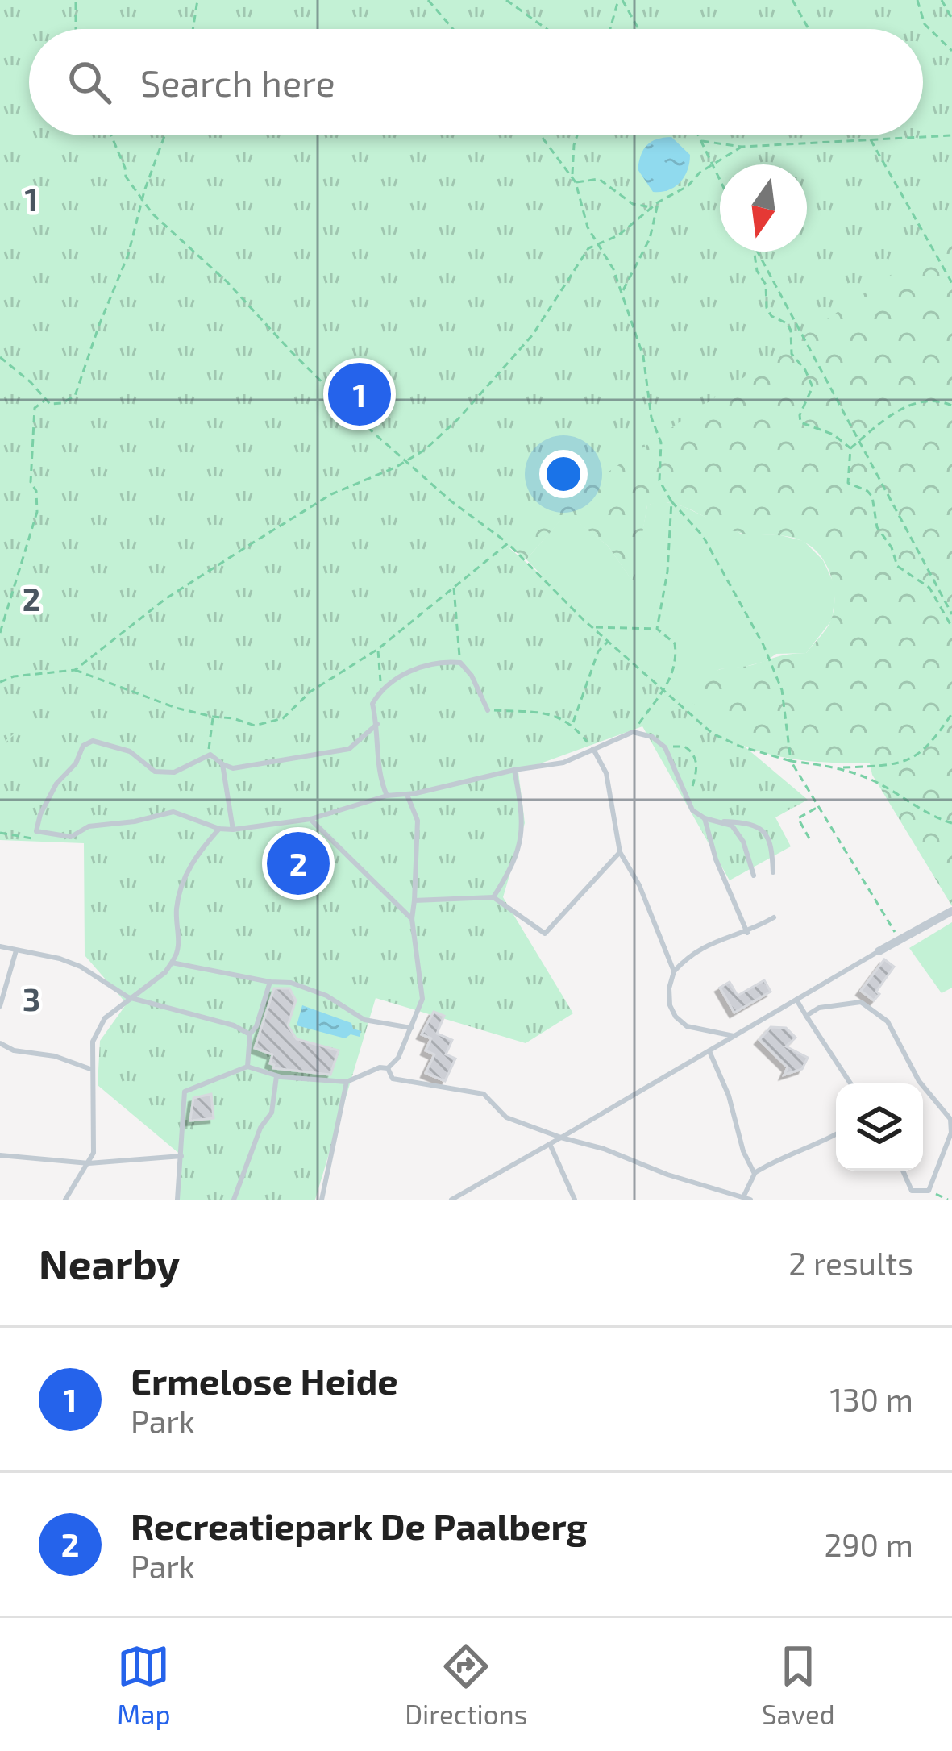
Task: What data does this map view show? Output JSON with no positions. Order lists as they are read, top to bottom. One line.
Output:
{"north":"bottom","page":{"search":"Search here","pins":["1","2"],"heading":["Nearby","2 results"],"list":[{"mark":"1","name":"Ermelose Heide","note":"Park","value":"130 m"},{"mark":"2","name":"Recreatiepark De Paalberg","note":"Park","value":"290 m"}],"nav":["Map","Directions","Saved"]},"grid":{"rows":["1","2","3"]}}
